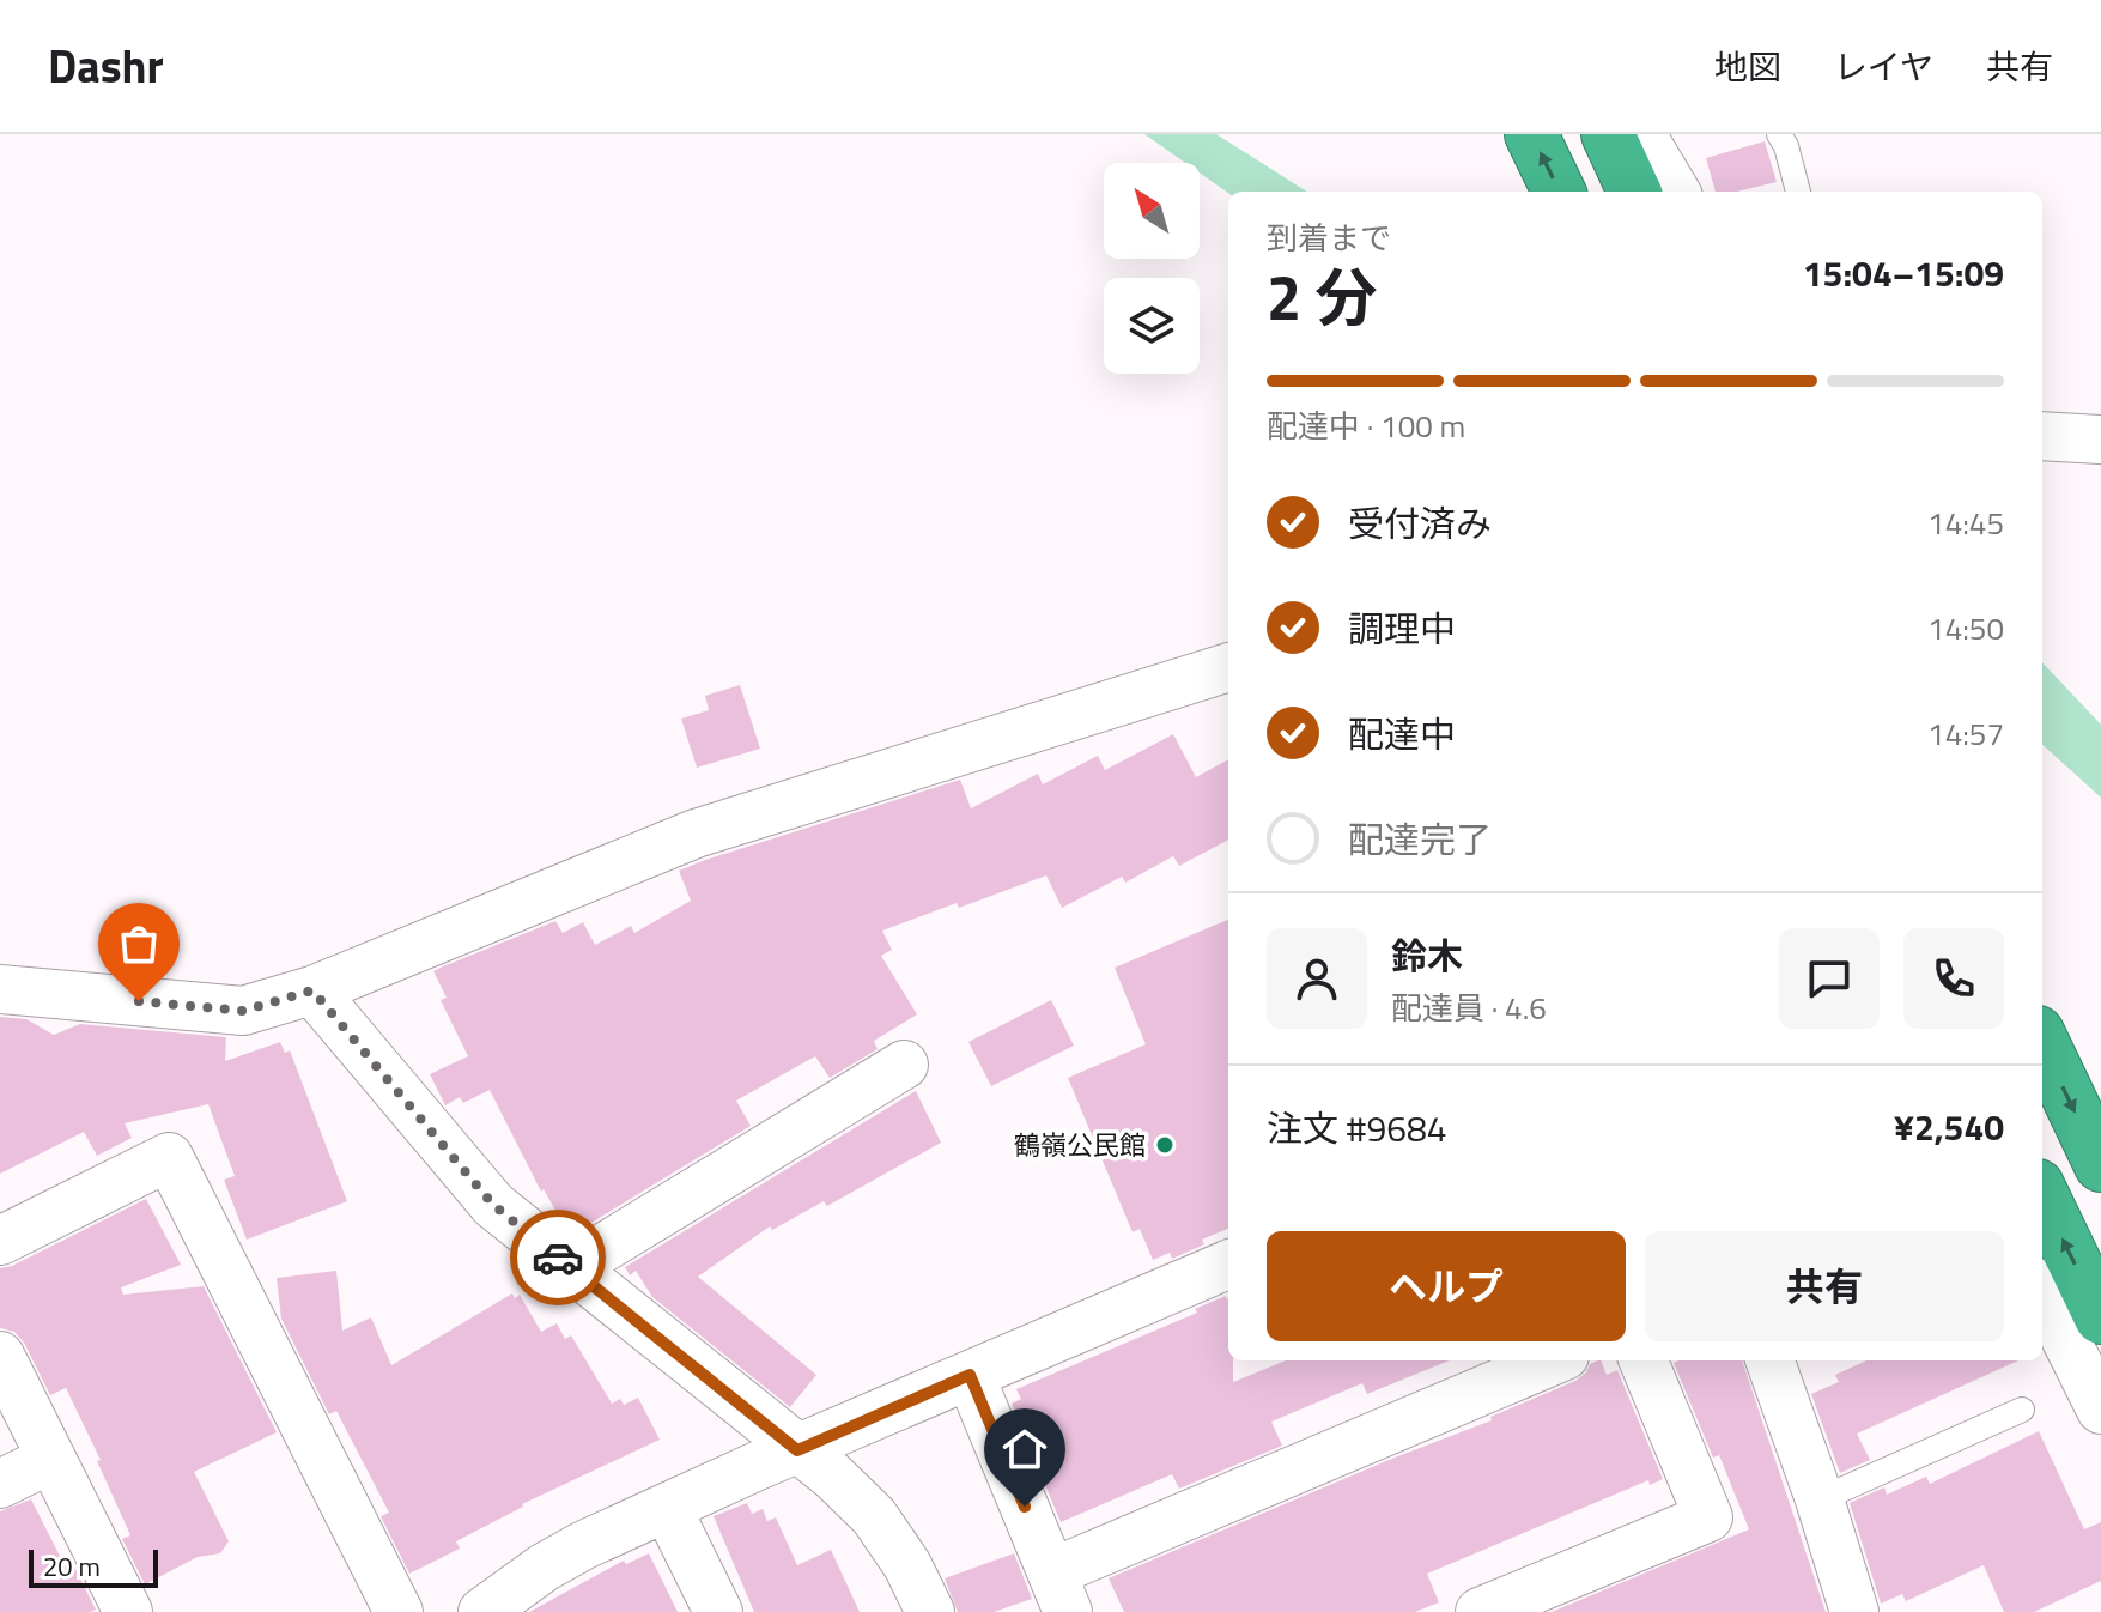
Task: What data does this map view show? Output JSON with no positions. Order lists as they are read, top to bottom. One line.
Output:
{"places":["鶴嶺公民館"],"scale_bar":"20 m","north":"top left","page":{"header":"Dashr","nav":["地図","レイヤ","共有"],"heading":["2 分","到着まで","15:04–15:09"],"panel":["鈴木","配達員 · 4.6","注文 #9684","¥2,540"],"bar":"配達中 · 100 m","list":[["受付済み","14:45"],["調理中","14:50"],["配達中","14:57"],"配達完了"],"buttons":["ヘルプ","共有"],"scale":"20 m"}}
